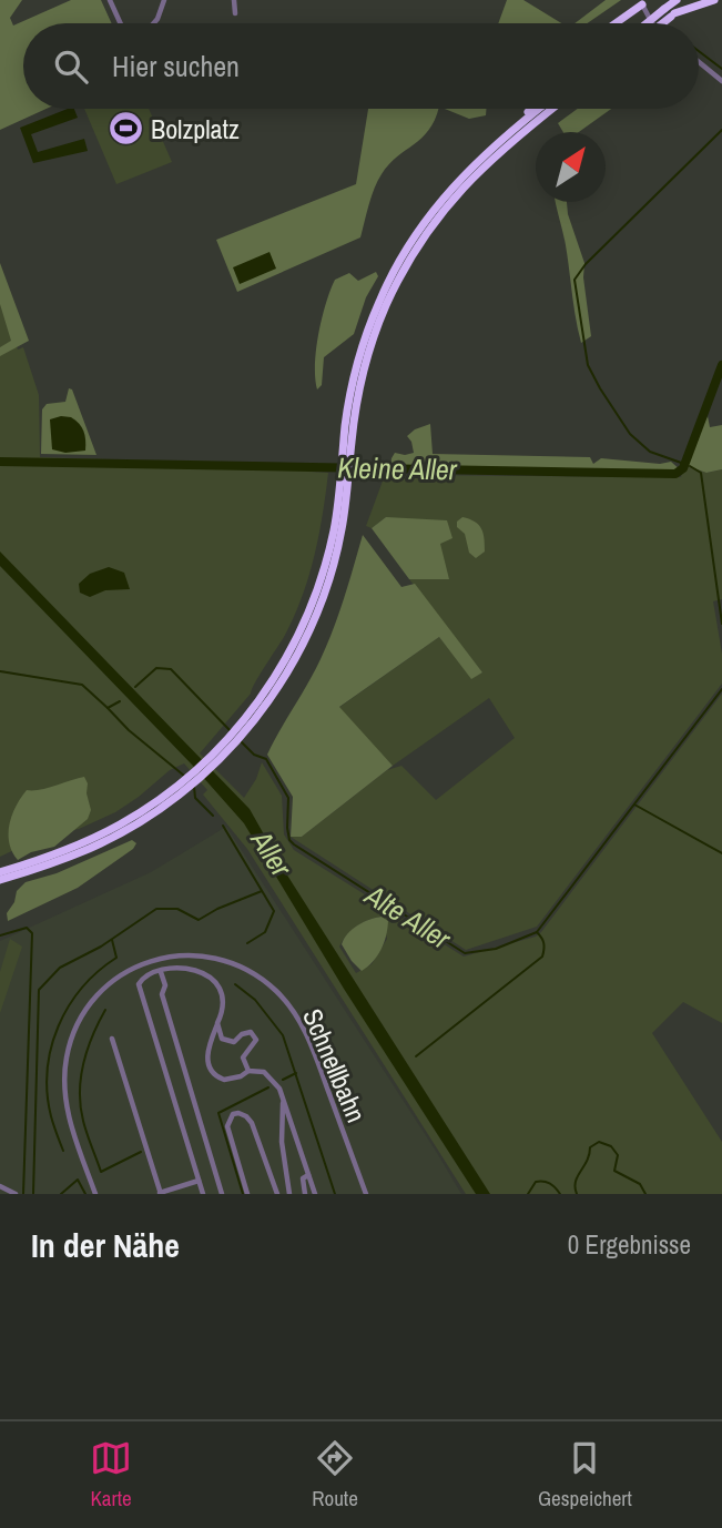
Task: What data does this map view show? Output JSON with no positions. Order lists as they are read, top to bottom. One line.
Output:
{"streets":{"street":["Schnellbahn"]},"water":["Kleine Aller","Aller","Alte Aller"],"places":{"sports":["Bolzplatz"]},"north":"top right","page":{"search":"Hier suchen","heading":["In der Nähe","0 Ergebnisse"],"nav":["Karte","Route","Gespeichert"]}}
